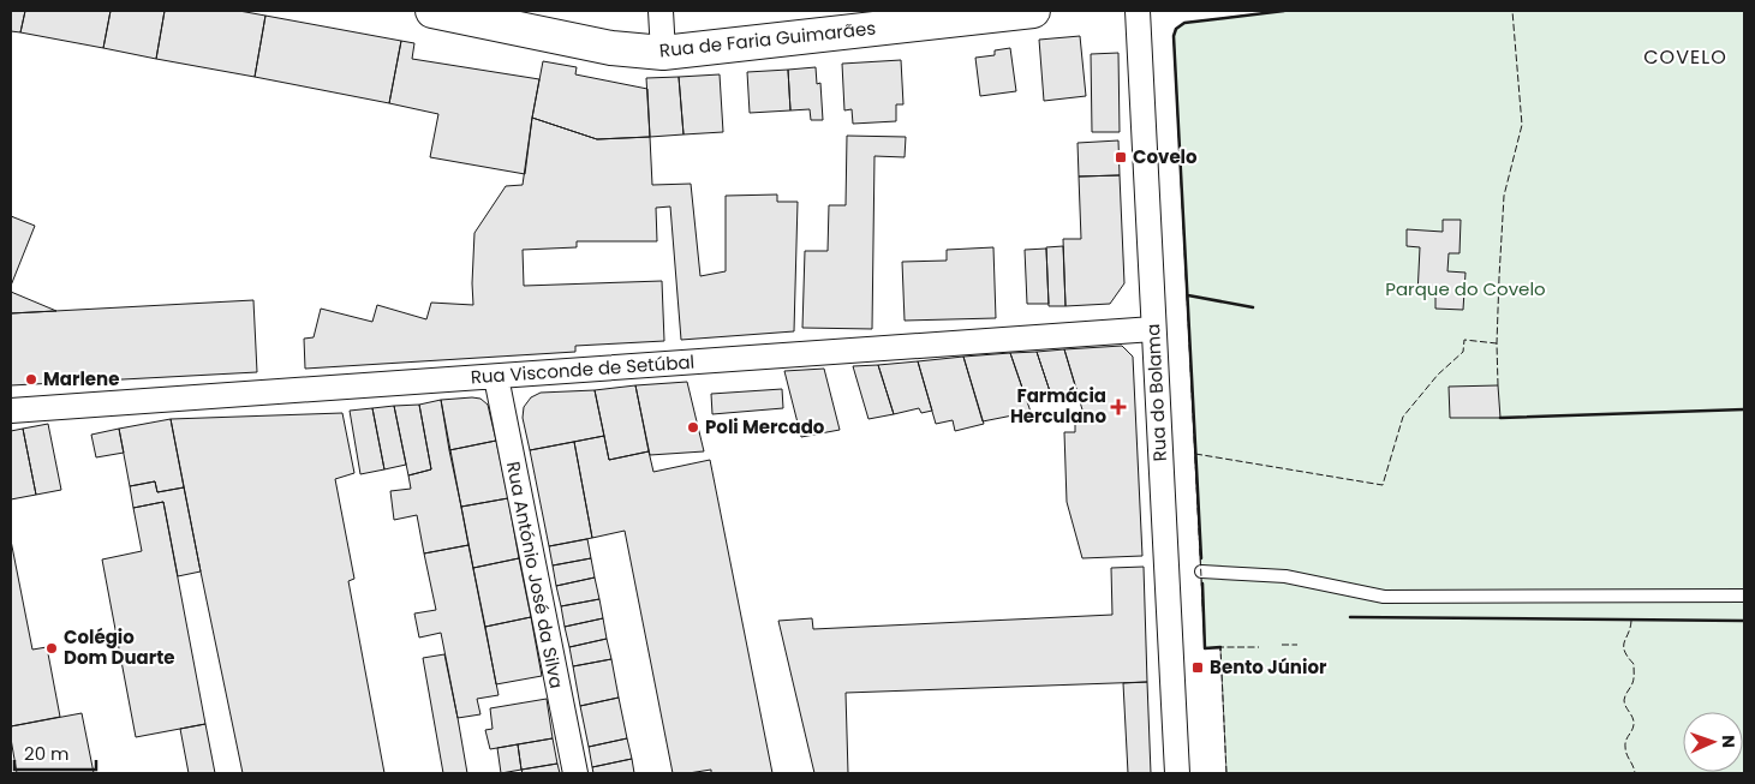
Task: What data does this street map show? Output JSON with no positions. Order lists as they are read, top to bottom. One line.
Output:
{"streets":{"main road":["Rua de Faria Guimarães"],"street":["Rua Visconde de Setúbal","Rua do Bolama","Rua António José da Silva"]},"crossings":[["Rua Visconde de Setúbal","Rua do Bolama"],["Rua Visconde de Setúbal","Rua António José da Silva"]],"districts":["COVELO"],"parks":["Parque do Covelo"],"places":{"transit":["Covelo","Bento Júnior"],"other":["Marlene","Poli Mercado","Colégio Dom Duarte"],"health":["Farmácia Herculano"]},"scale_bar":"20 m","north":"right"}
